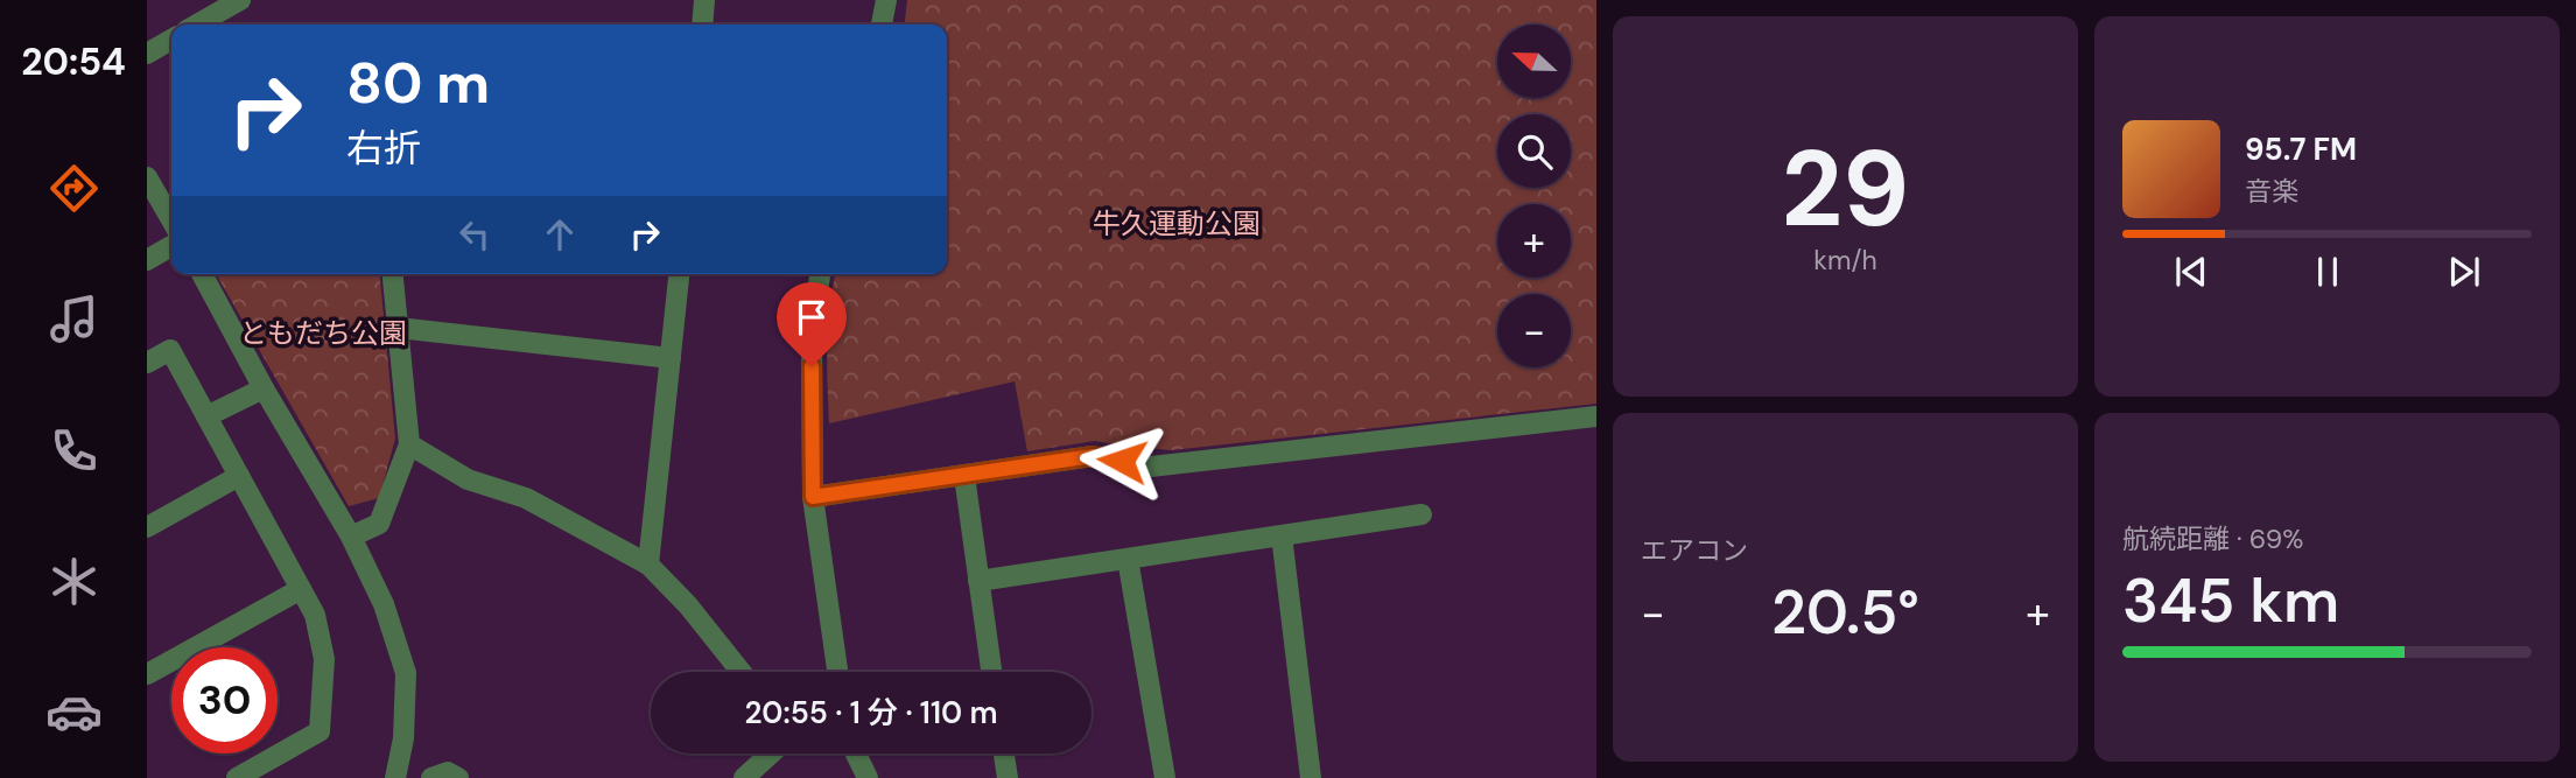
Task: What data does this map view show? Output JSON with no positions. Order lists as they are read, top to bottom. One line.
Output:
{"parks":["牛久運動公園","ともだち公園"],"north":"left","page":{"tabs":"20:54","tile":[["29","km/h"],"エアコン",["航続距離 · 69%","345 km"]],"map_buttons":["+","−"],"turn":["80 m","右折"],"song":["95.7 FM","音楽"],"heat":["−","20.5°","+"],"limit":"30","trip":"20:55 · 1 分 · 110 m"}}
